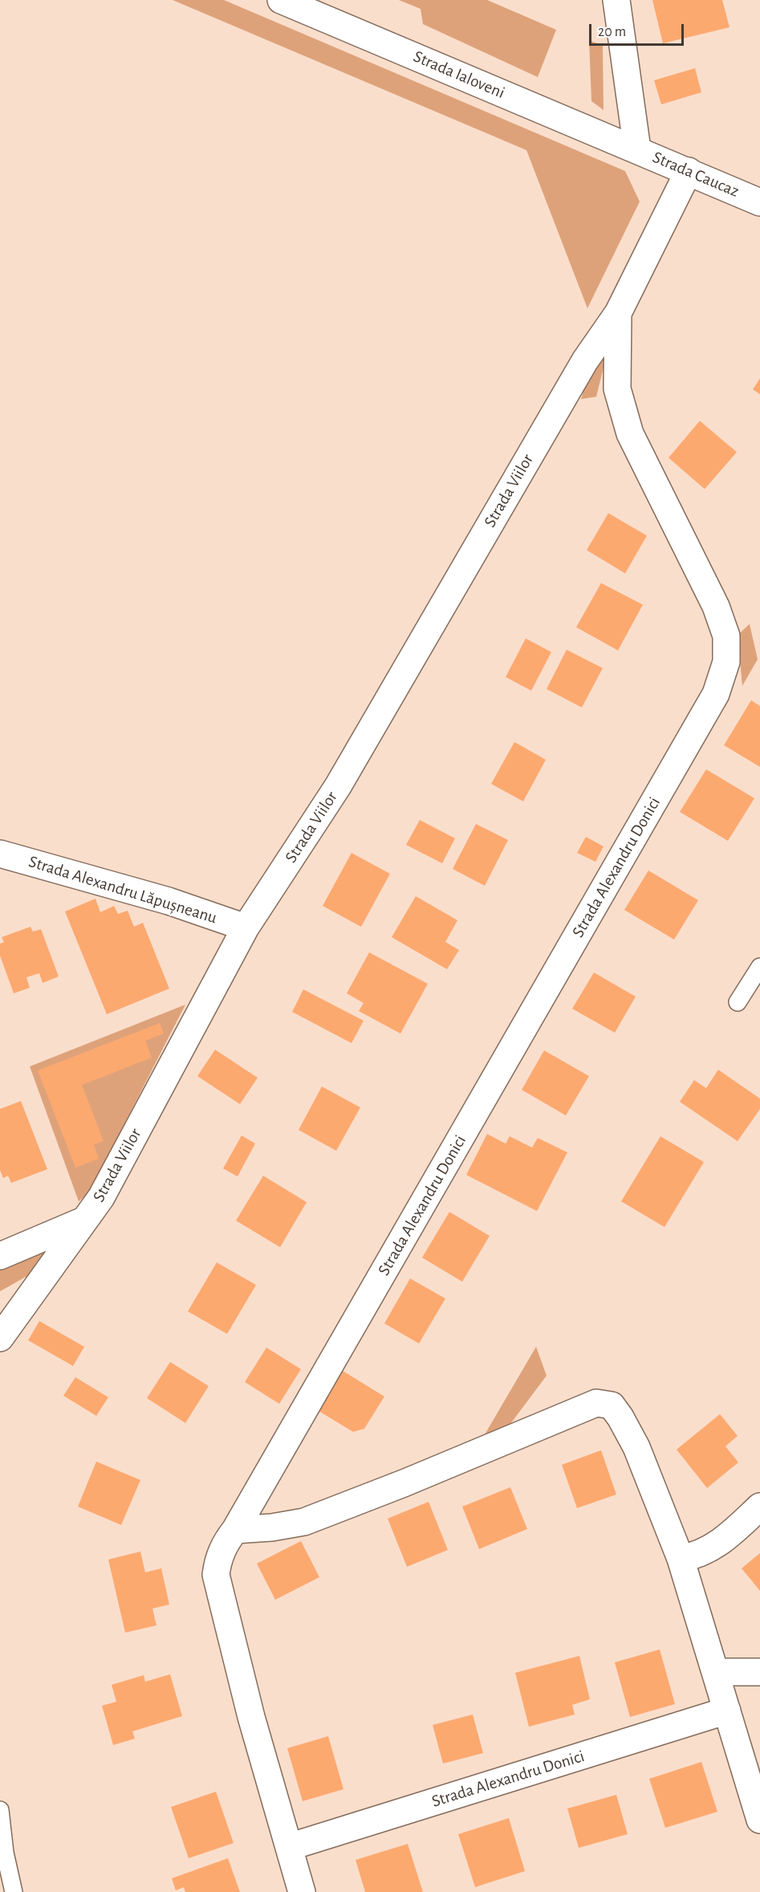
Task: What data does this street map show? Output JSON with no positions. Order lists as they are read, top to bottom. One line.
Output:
{"streets":{"street":["Strada Ialoveni","Strada Caucaz","Strada Viilor","Strada Alexandru Donici","Strada Alexandru Lăpușneanu"]},"crossings":[["Strada Ialoveni","Strada Caucaz"],["Strada Caucaz","Strada Alexandru Donici"],["Strada Viilor","Strada Alexandru Donici"],["Strada Viilor","Strada Alexandru Lăpușneanu"]],"scale_bar":"20 m"}
